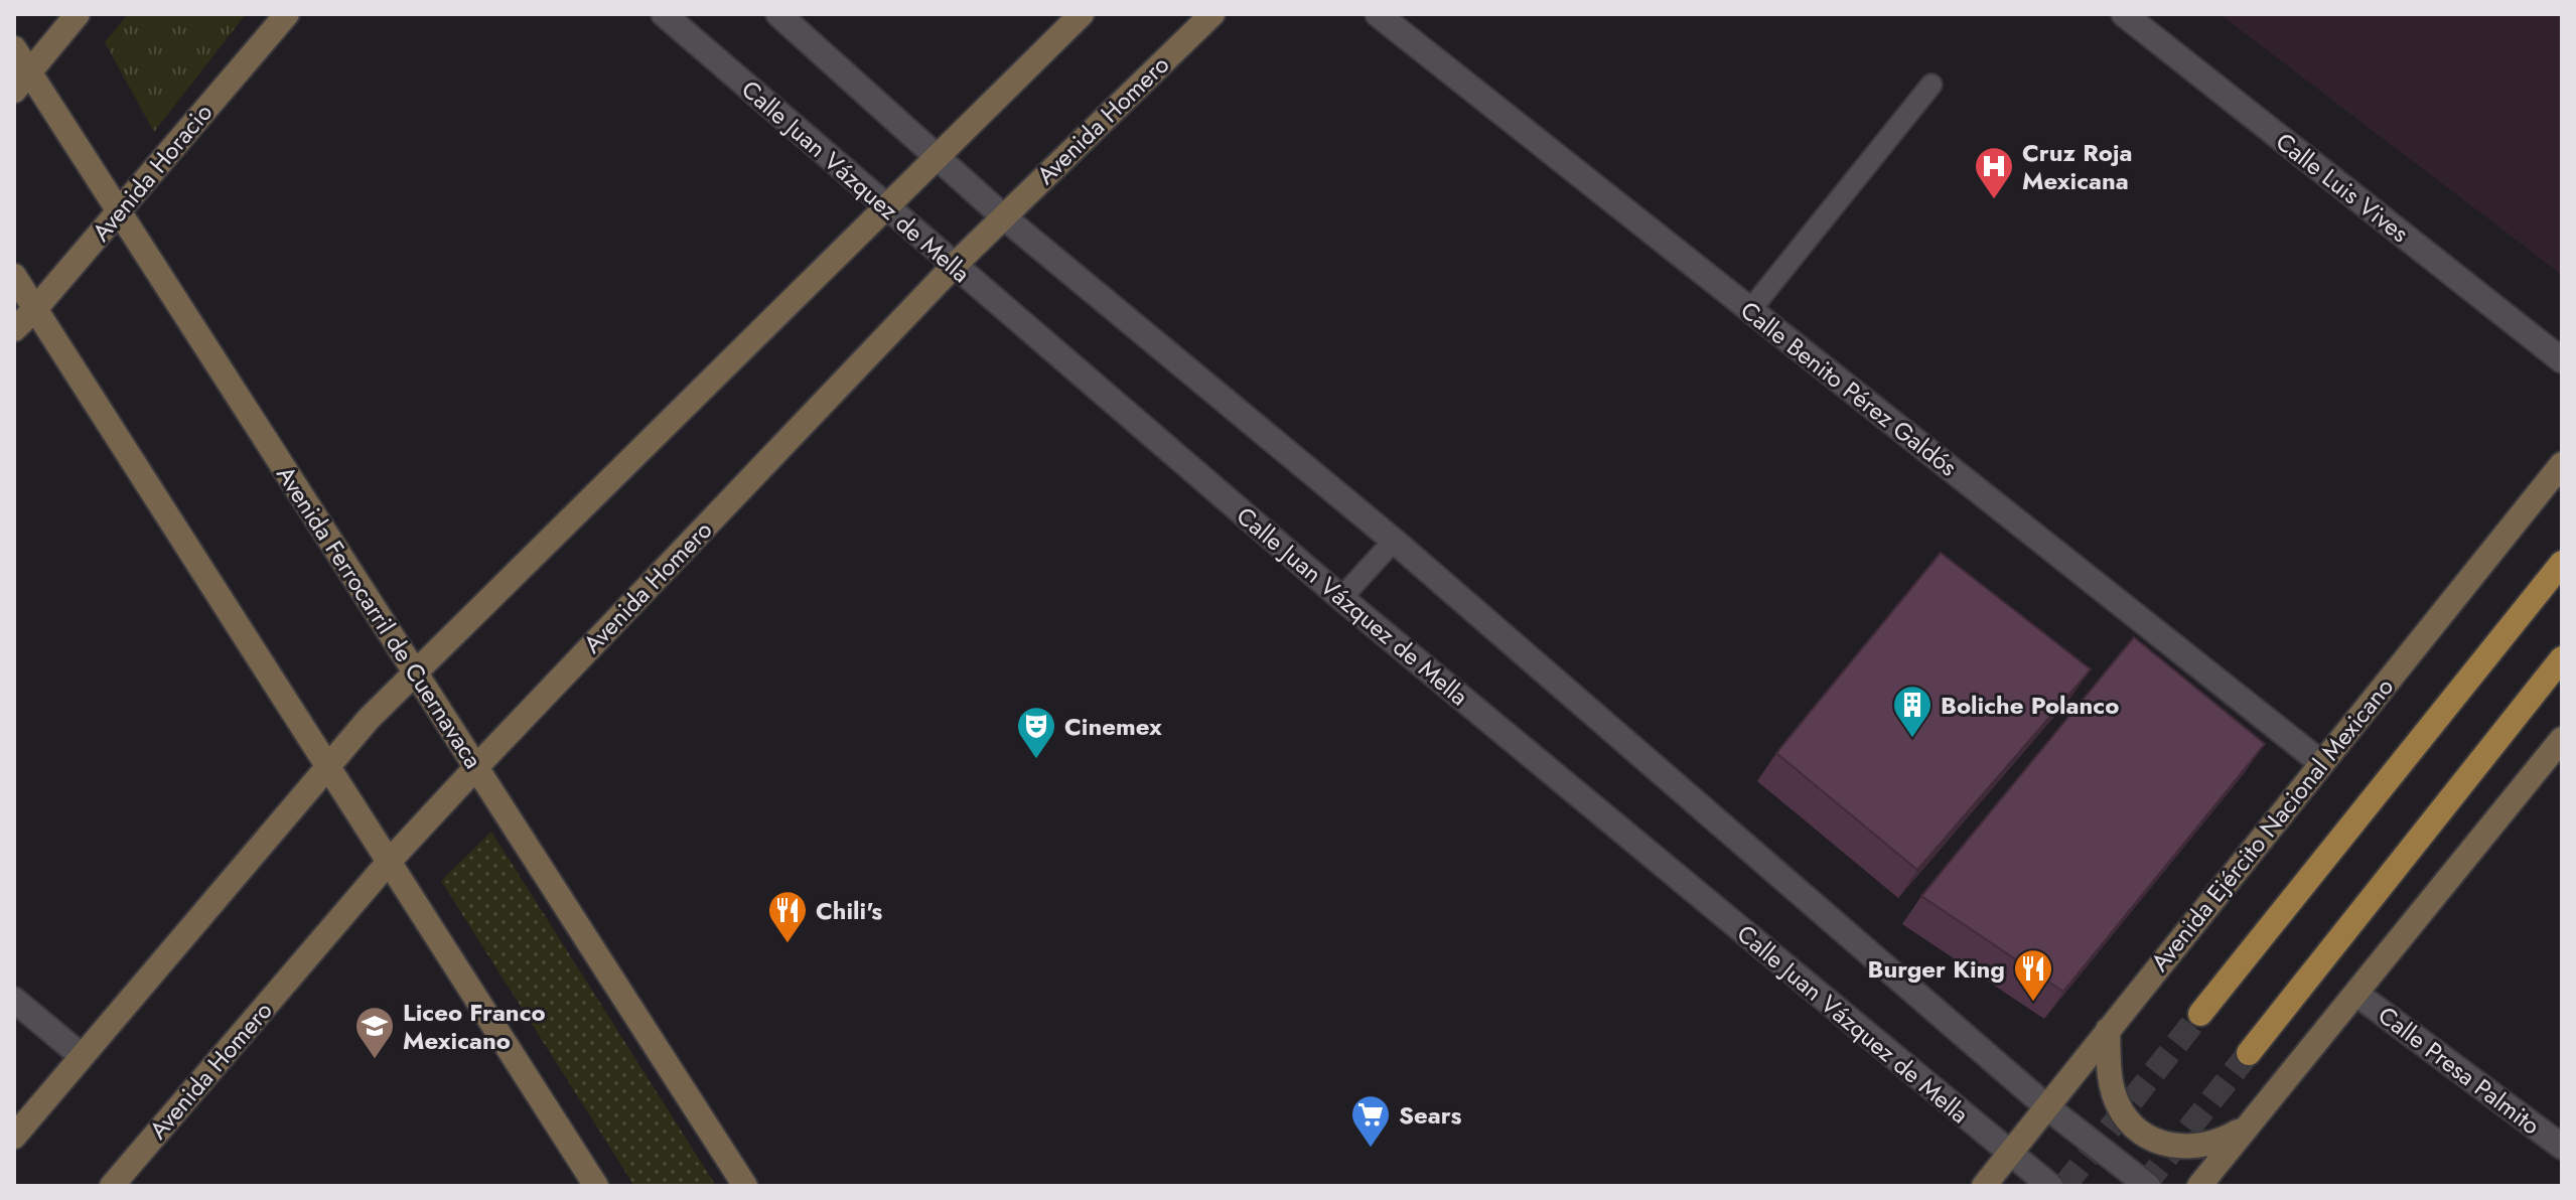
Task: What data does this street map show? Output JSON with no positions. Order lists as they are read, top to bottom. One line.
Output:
{"streets":{"main road":["Avenida Homero","Avenida Horacio","Avenida Ferrocarril de Cuernavaca","Avenida Ejército Nacional Mexicano"],"street":["Calle Juan Vázquez de Mella","Calle Luis Vives","Calle Benito Pérez Galdós","Calle Presa Palmito"]},"crossings":[["Avenida Homero","Calle Juan Vázquez de Mella"],["Avenida Homero","Avenida Ferrocarril de Cuernavaca"],["Avenida Horacio","Avenida Ferrocarril de Cuernavaca"],["Calle Juan Vázquez de Mella","Avenida Ejército Nacional Mexicano"],["Calle Benito Pérez Galdós","Avenida Ejército Nacional Mexicano"]],"places":{"hospital":["Cruz Roja Mexicana"],"building":["Boliche Polanco"],"theatre":["Cinemex"],"restaurant":["Chili's","Burger King"],"school or university":["Liceo Franco Mexicano"],"supermarket":["Sears"]}}
